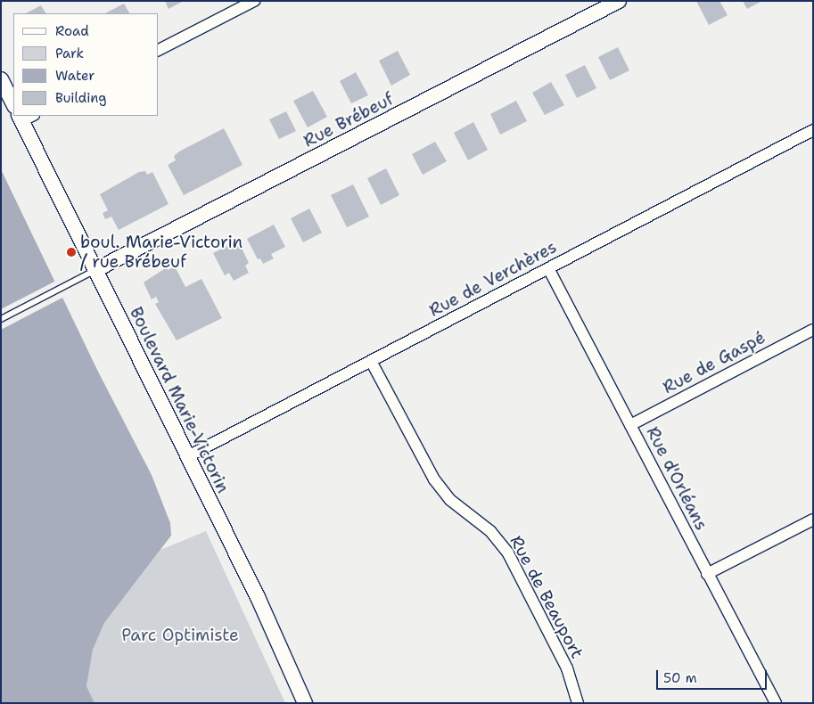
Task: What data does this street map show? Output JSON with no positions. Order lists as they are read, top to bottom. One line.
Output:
{"streets":{"street":["Rue Brébeuf","Rue de Verchères","Rue de Gaspé","Boulevard Marie-Victorin","Rue d'Orléans","Rue de Beauport"]},"crossings":[["Rue Brébeuf","Boulevard Marie-Victorin"],["Rue de Verchères","Boulevard Marie-Victorin"],["Rue de Verchères","Rue d'Orléans"],["Rue de Verchères","Rue de Beauport"],["Rue de Gaspé","Rue d'Orléans"]],"parks":["Parc Optimiste"],"places":["boul. Marie-Victorin / rue Brébeuf"],"legend":["Road","Park","Water","Building"],"scale_bar":"50 m"}
